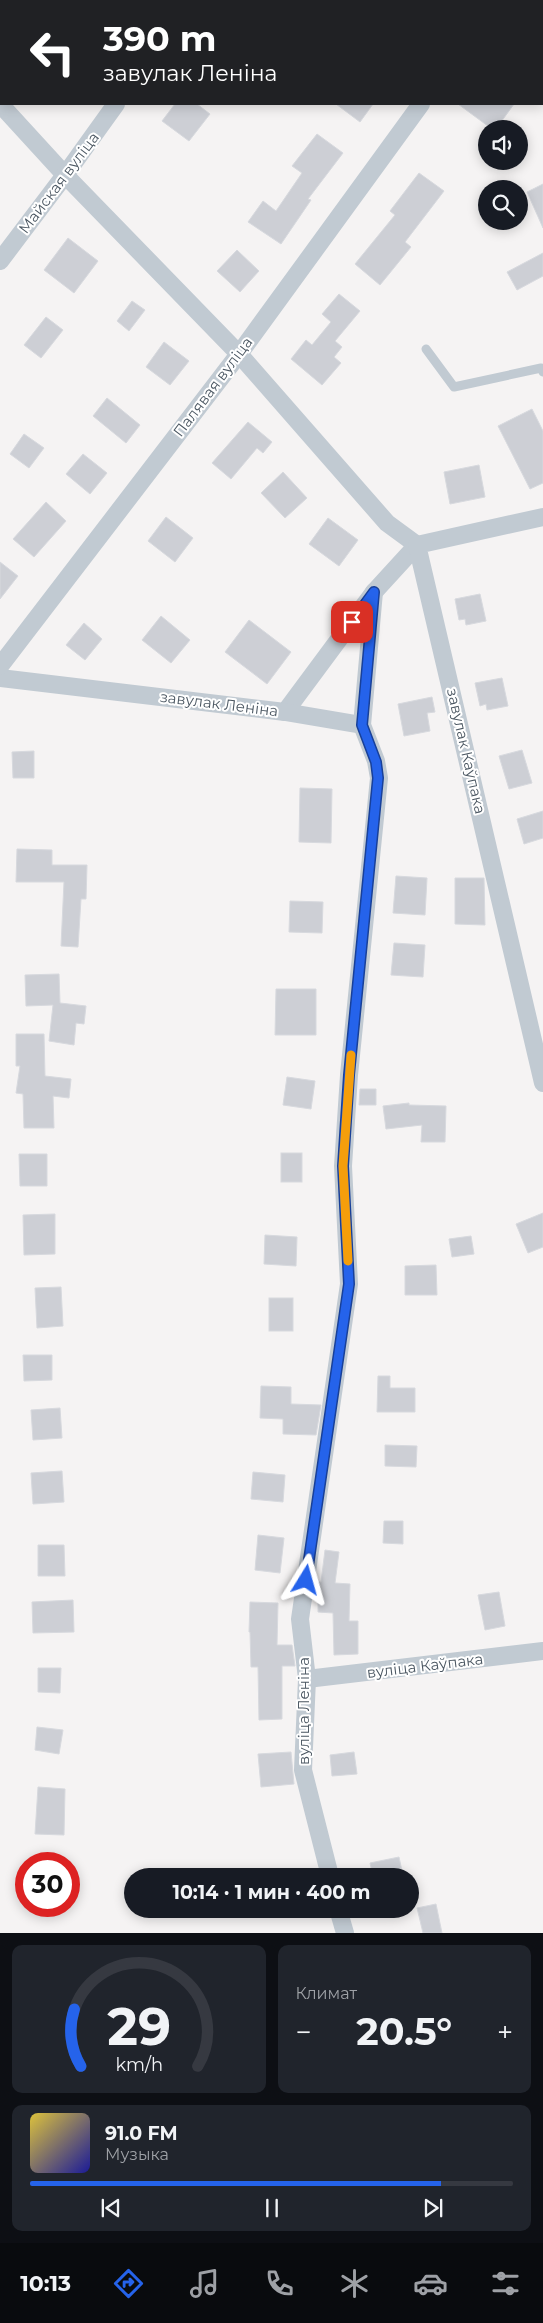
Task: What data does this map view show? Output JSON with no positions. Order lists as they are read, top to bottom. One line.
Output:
{"streets":{"street":["Майская вуліца","Палявая вуліца","завулак Леніна","завулак Каўпака","вуліца Каўпака","вуліца Леніна"]},"crossings":[["завулак Леніна","завулак Каўпака"],["завулак Леніна","вуліца Леніна"],["вуліца Каўпака","вуліца Леніна"]],"page":{"turn":["390 m","завулак Леніна"],"limit":"30","trip":"10:14 · 1 мин · 400 m","tile":"Климат","heat":["−","20.5°","+"],"song":["91.0 FM","Музыка"],"tabs":"10:13","gauge":["29","km/h"]}}
